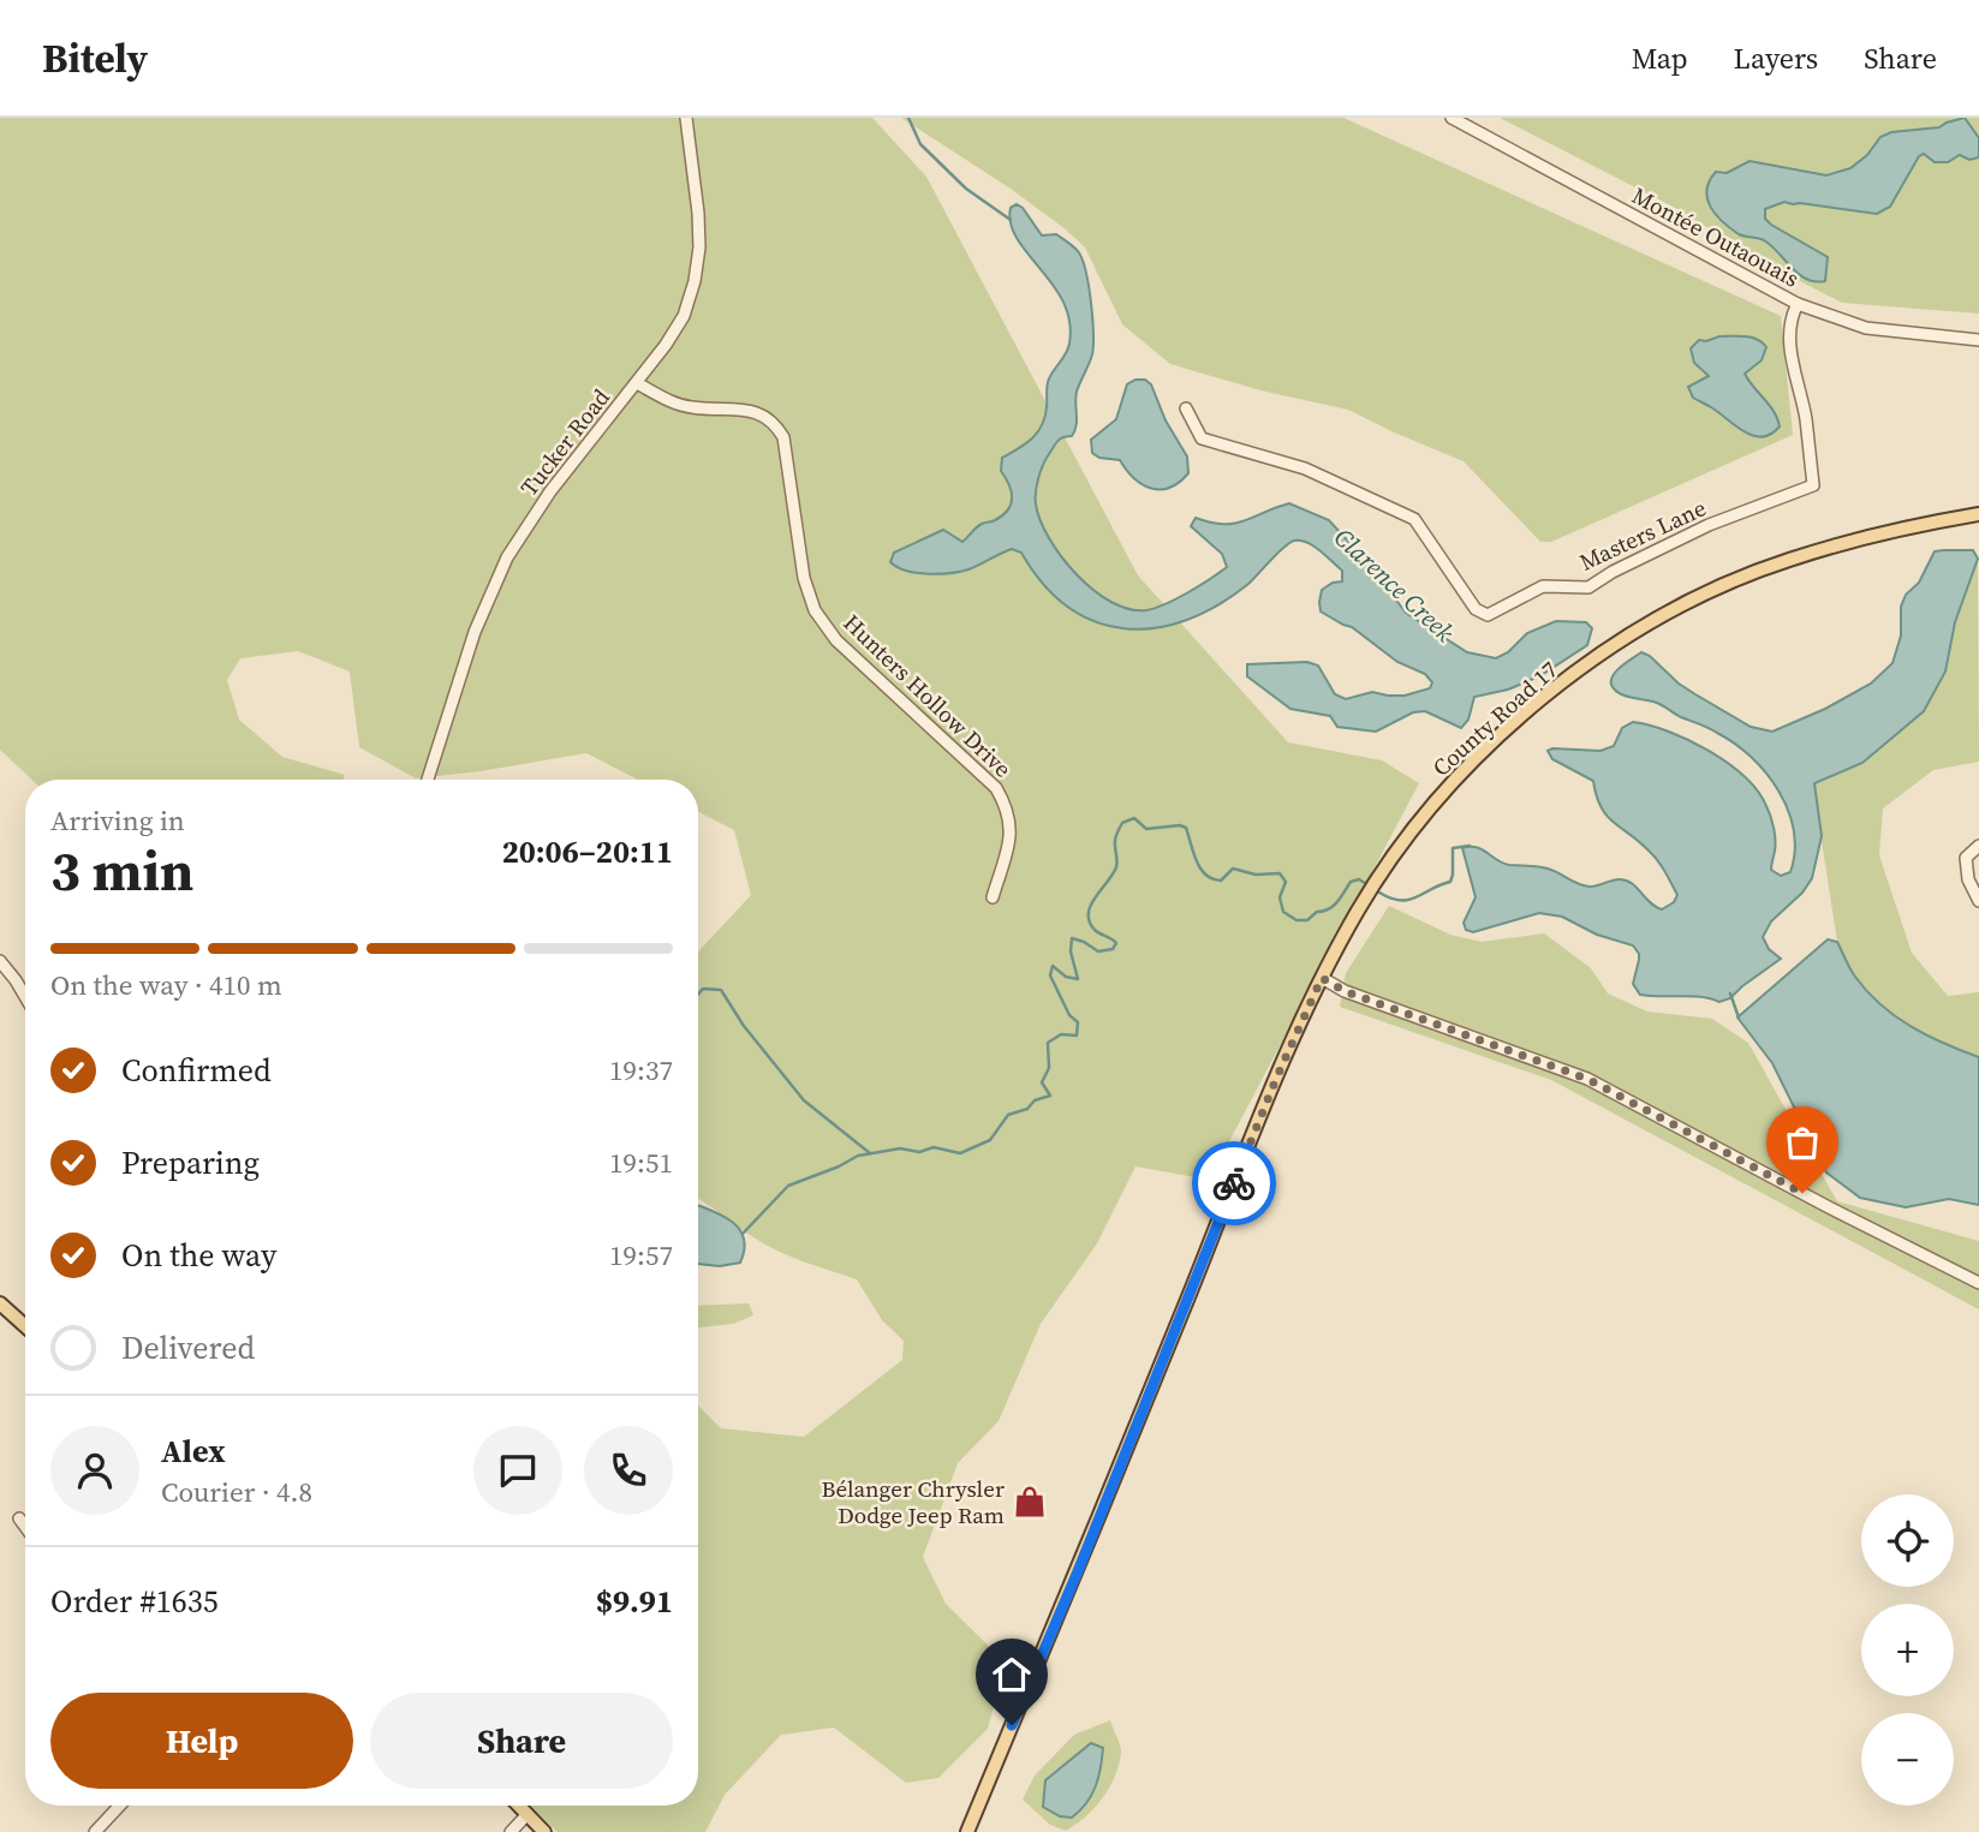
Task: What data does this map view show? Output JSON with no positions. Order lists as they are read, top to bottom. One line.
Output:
{"streets":{"main road":["County Road 17"],"street":["Montée Outaouais","Tucker Road","Masters Lane","Hunters Hollow Drive"]},"crossings":[["Montée Outaouais","Masters Lane"],["Tucker Road","Hunters Hollow Drive"]],"water":["Clarence Creek"],"places":{"shop":["Bélanger Chrysler Dodge Jeep Ram"]},"page":{"header":"Bitely","nav":["Map","Layers","Share"],"heading":["3 min","Arriving in","20:06–20:11"],"panel":["Alex","Courier · 4.8","Order #1635","$9.91"],"bar":"On the way · 410 m","list":[["Confirmed","19:37"],["Preparing","19:51"],["On the way","19:57"],"Delivered"],"map_buttons":["+","−"],"buttons":["Help","Share"]}}
